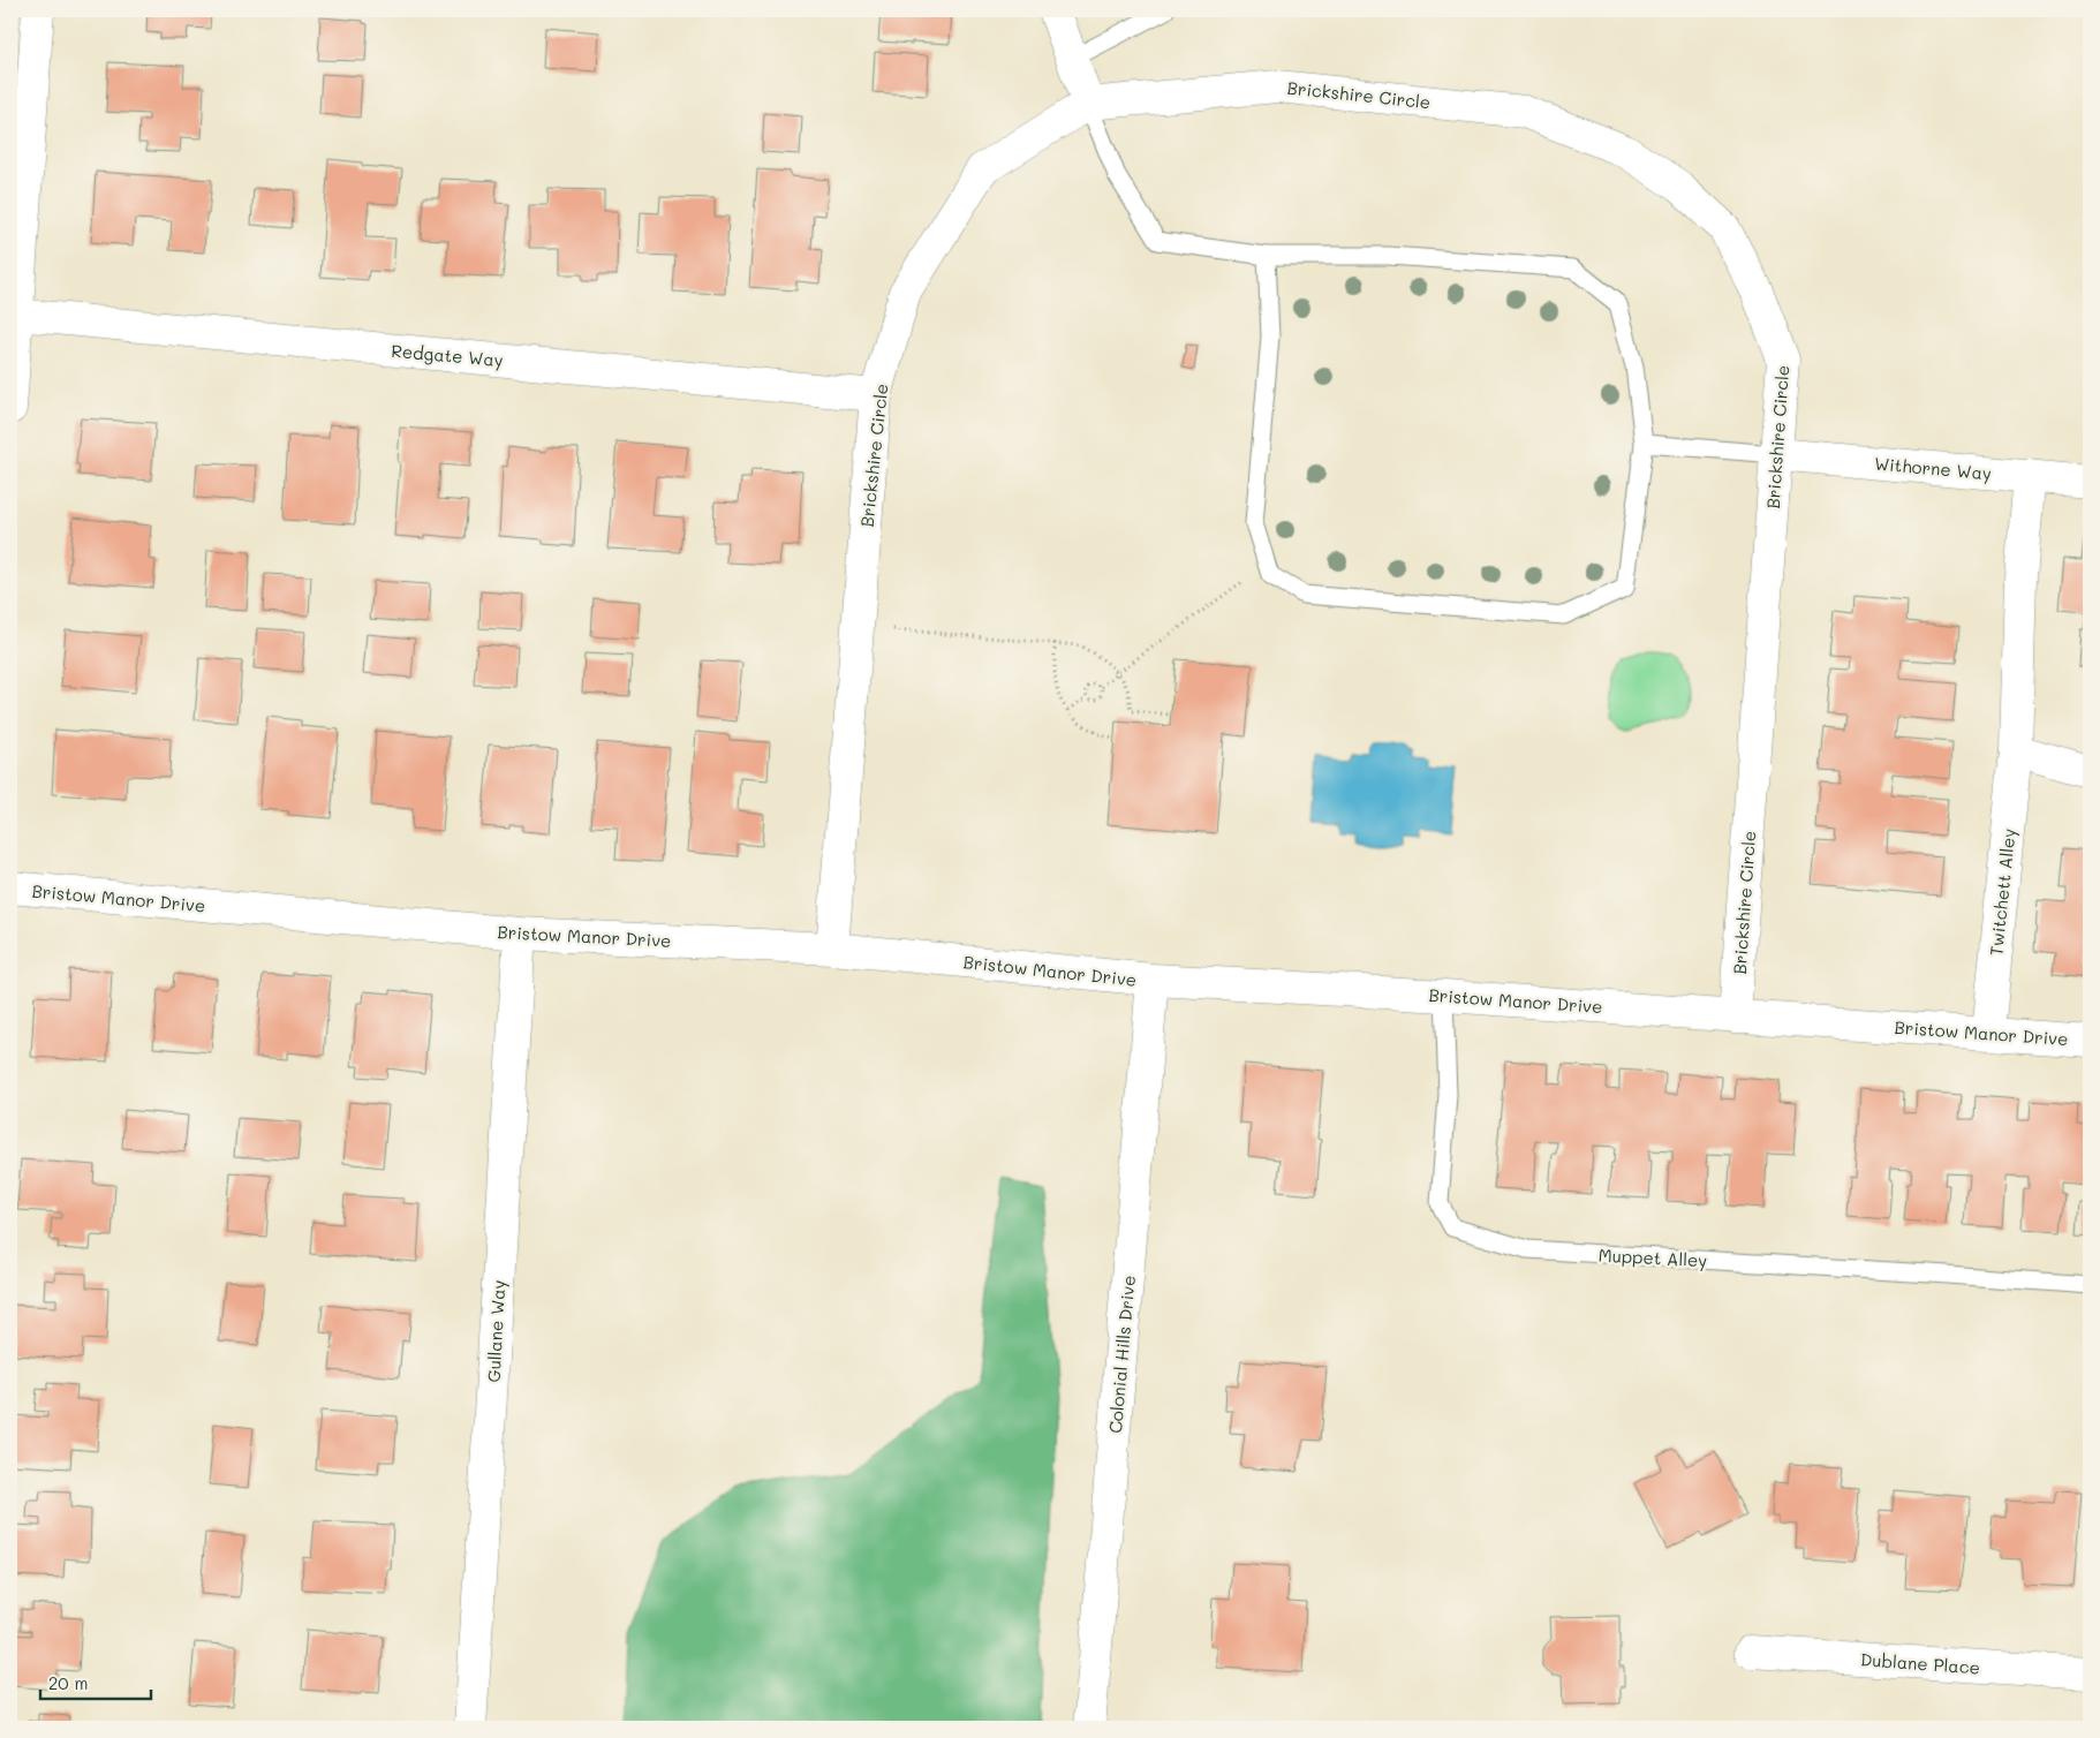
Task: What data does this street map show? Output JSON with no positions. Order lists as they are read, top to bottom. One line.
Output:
{"streets":{"street":["Brickshire Circle","Redgate Way","Withorne Way","Twitchett Alley","Bristow Manor Drive","Gullane Way","Colonial Hills Drive","Dublane Place"],"lane":["Muppet Alley"]},"crossings":[["Brickshire Circle","Redgate Way"],["Brickshire Circle","Withorne Way"],["Brickshire Circle","Bristow Manor Drive"],["Withorne Way","Twitchett Alley"],["Twitchett Alley","Bristow Manor Drive"],["Bristow Manor Drive","Muppet Alley"],["Bristow Manor Drive","Gullane Way"],["Bristow Manor Drive","Colonial Hills Drive"]],"scale_bar":"20 m"}
